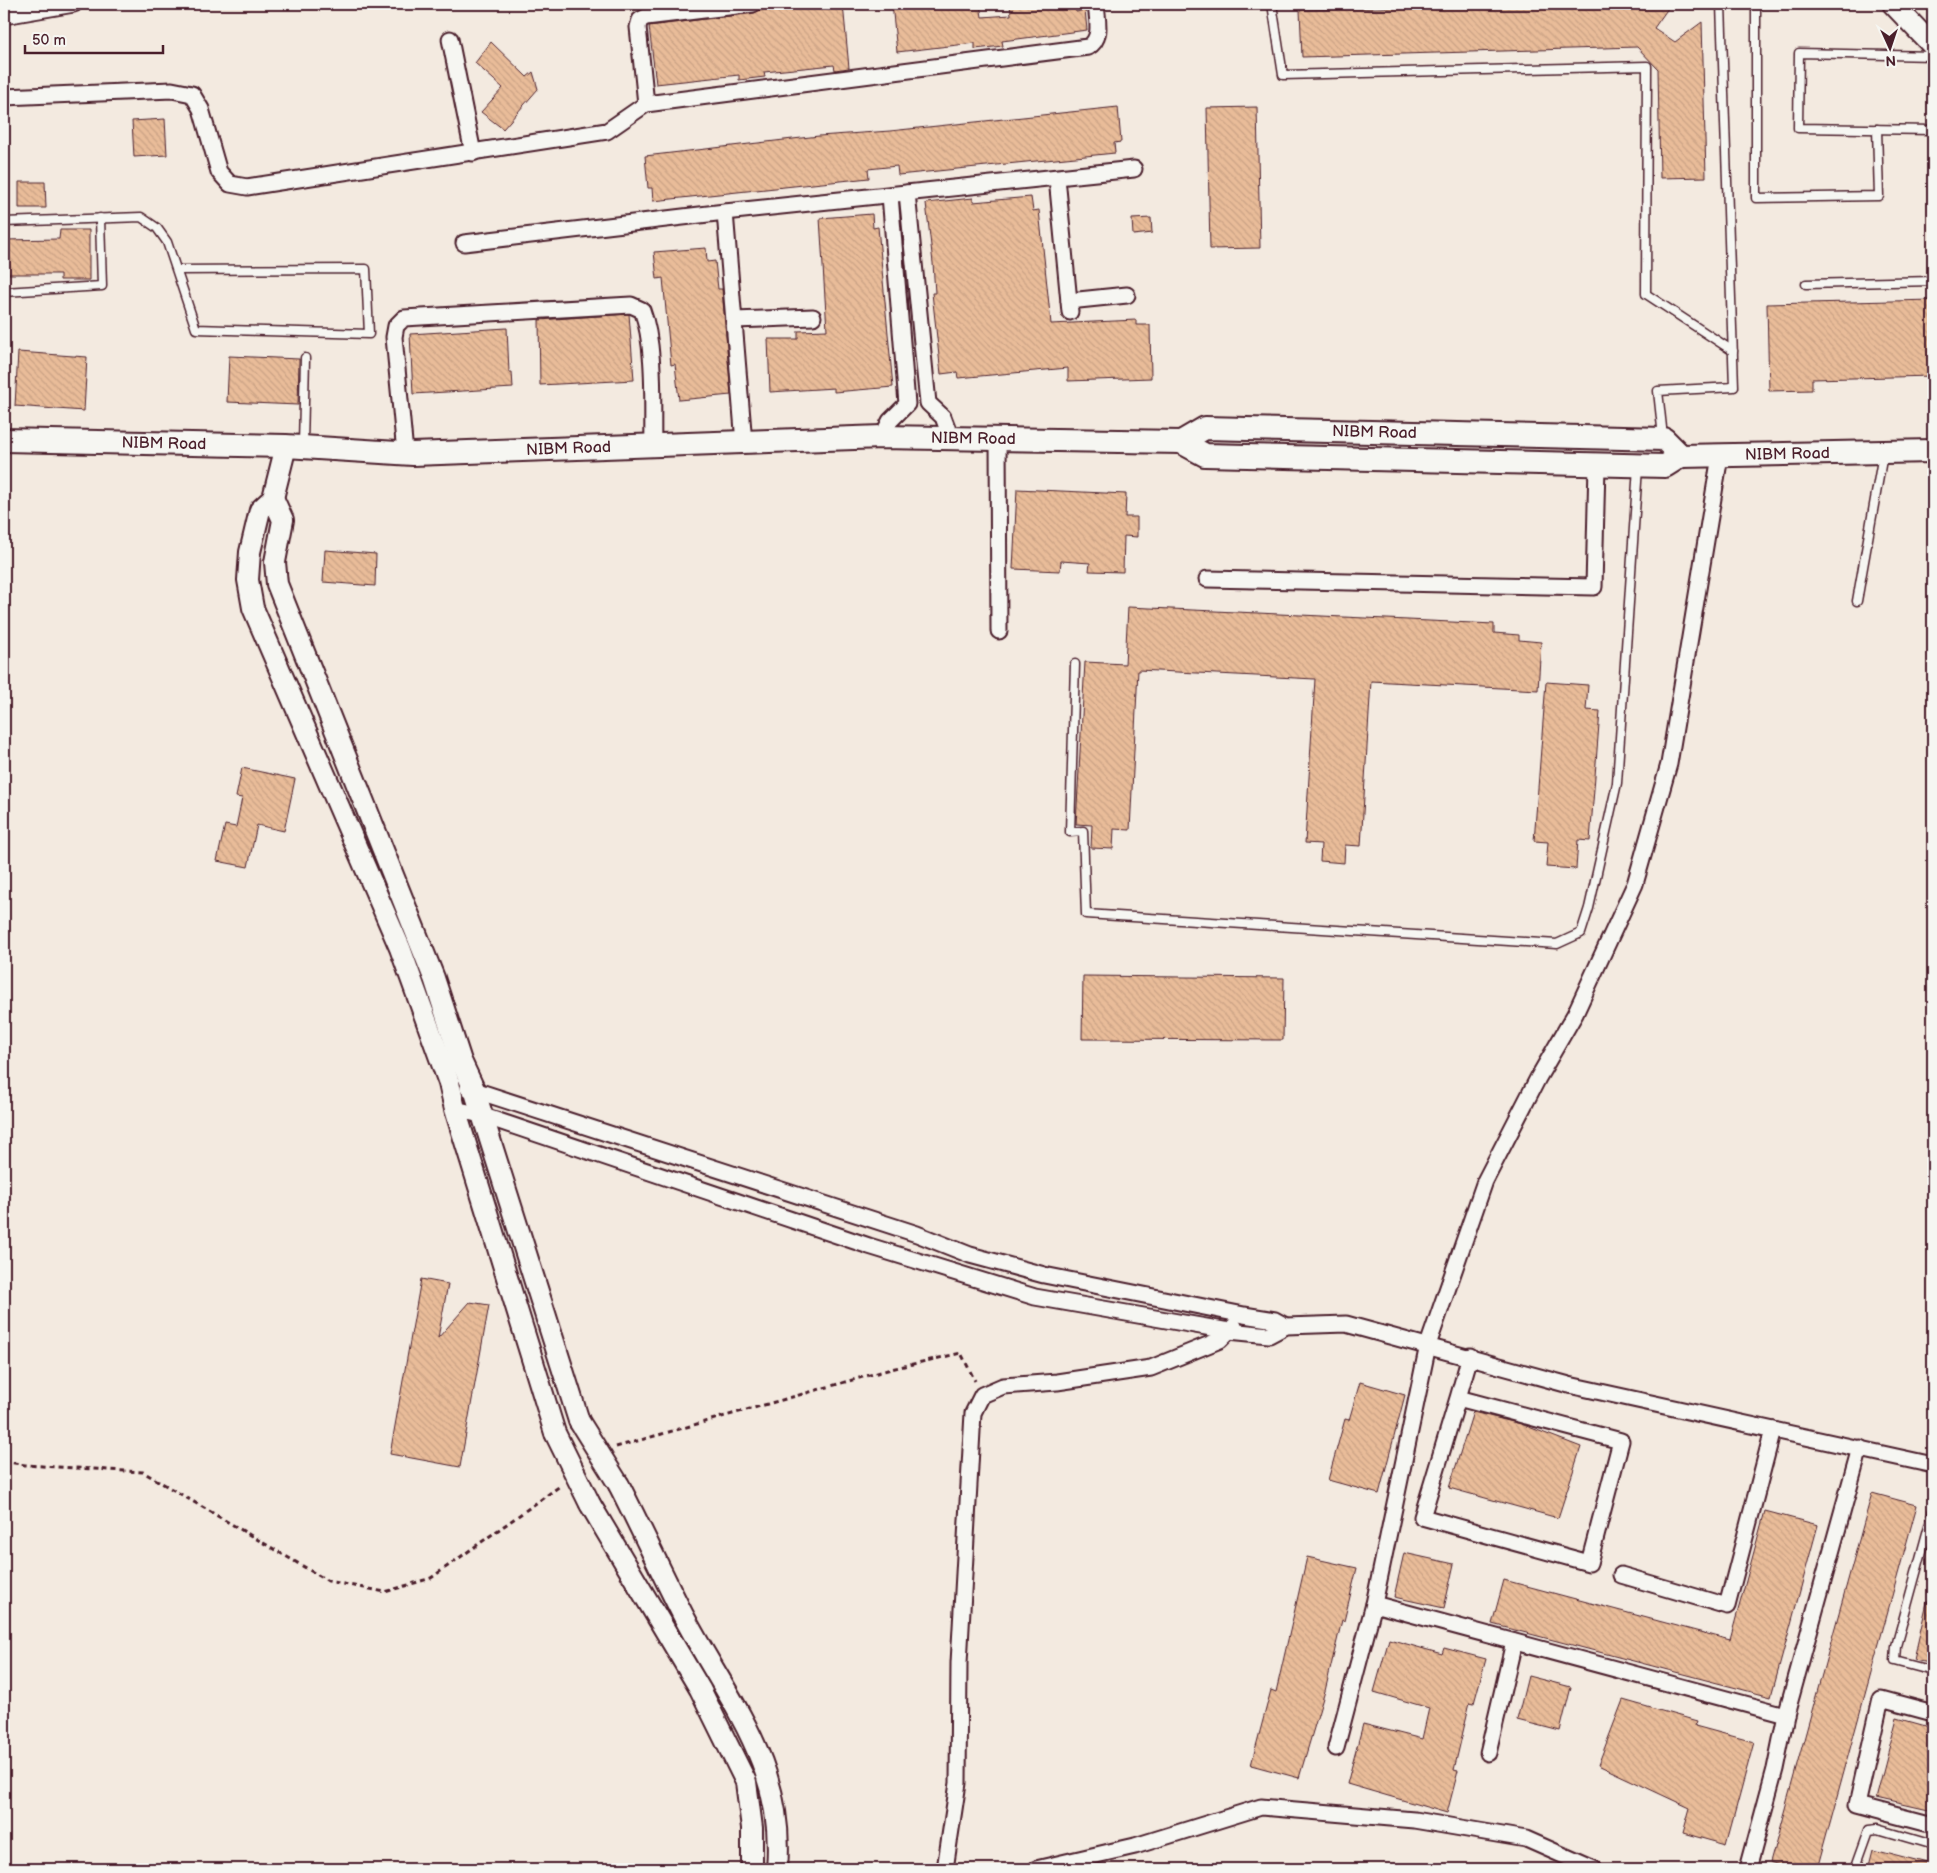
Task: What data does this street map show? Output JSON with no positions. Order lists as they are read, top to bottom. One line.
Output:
{"streets":{"main road":["NIBM Road"]},"scale_bar":"50 m","north":"bottom"}
